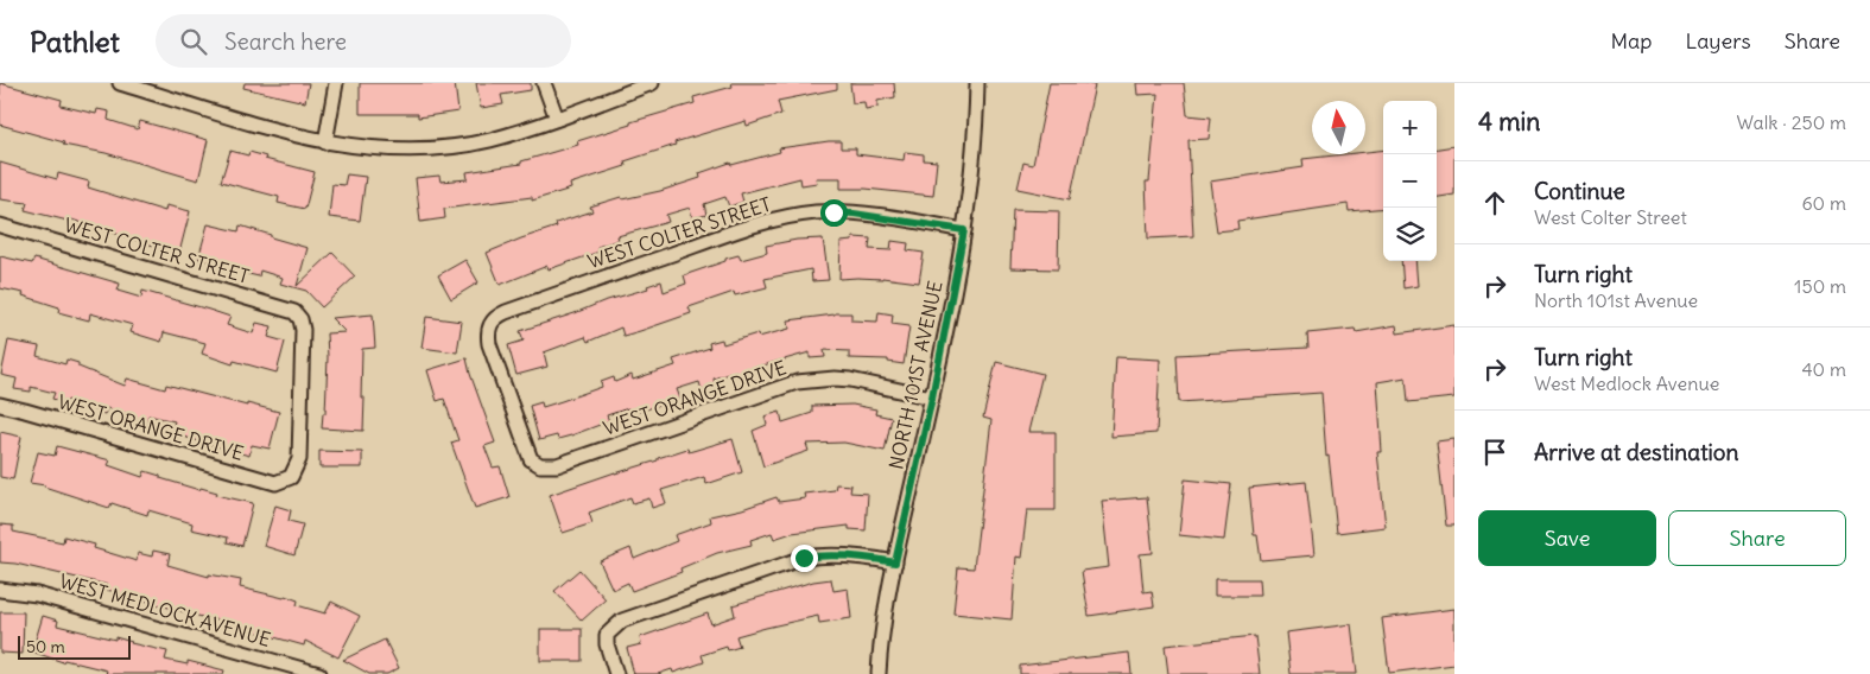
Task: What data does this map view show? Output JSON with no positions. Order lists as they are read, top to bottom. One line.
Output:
{"streets":{"street":["WEST COLTER STREET","NORTH 101ST AVENUE","WEST ORANGE DRIVE","WEST MEDLOCK AVENUE"]},"crossings":[["WEST COLTER STREET","NORTH 101ST AVENUE"],["WEST COLTER STREET","WEST ORANGE DRIVE"],["NORTH 101ST AVENUE","WEST ORANGE DRIVE"]],"scale_bar":"50 m","north":"top","page":{"header":"Pathlet","search":"Search here","nav":["Map","Layers","Share"],"heading":["4 min","Walk · 250 m"],"map_buttons":["+","−"],"list":[["Continue","West Colter Street","60 m"],["Turn right","North 101st Avenue","150 m"],["Turn right","West Medlock Avenue","40 m"],"Arrive at destination"],"buttons":["Save","Share"],"scale":"50 m"}}
